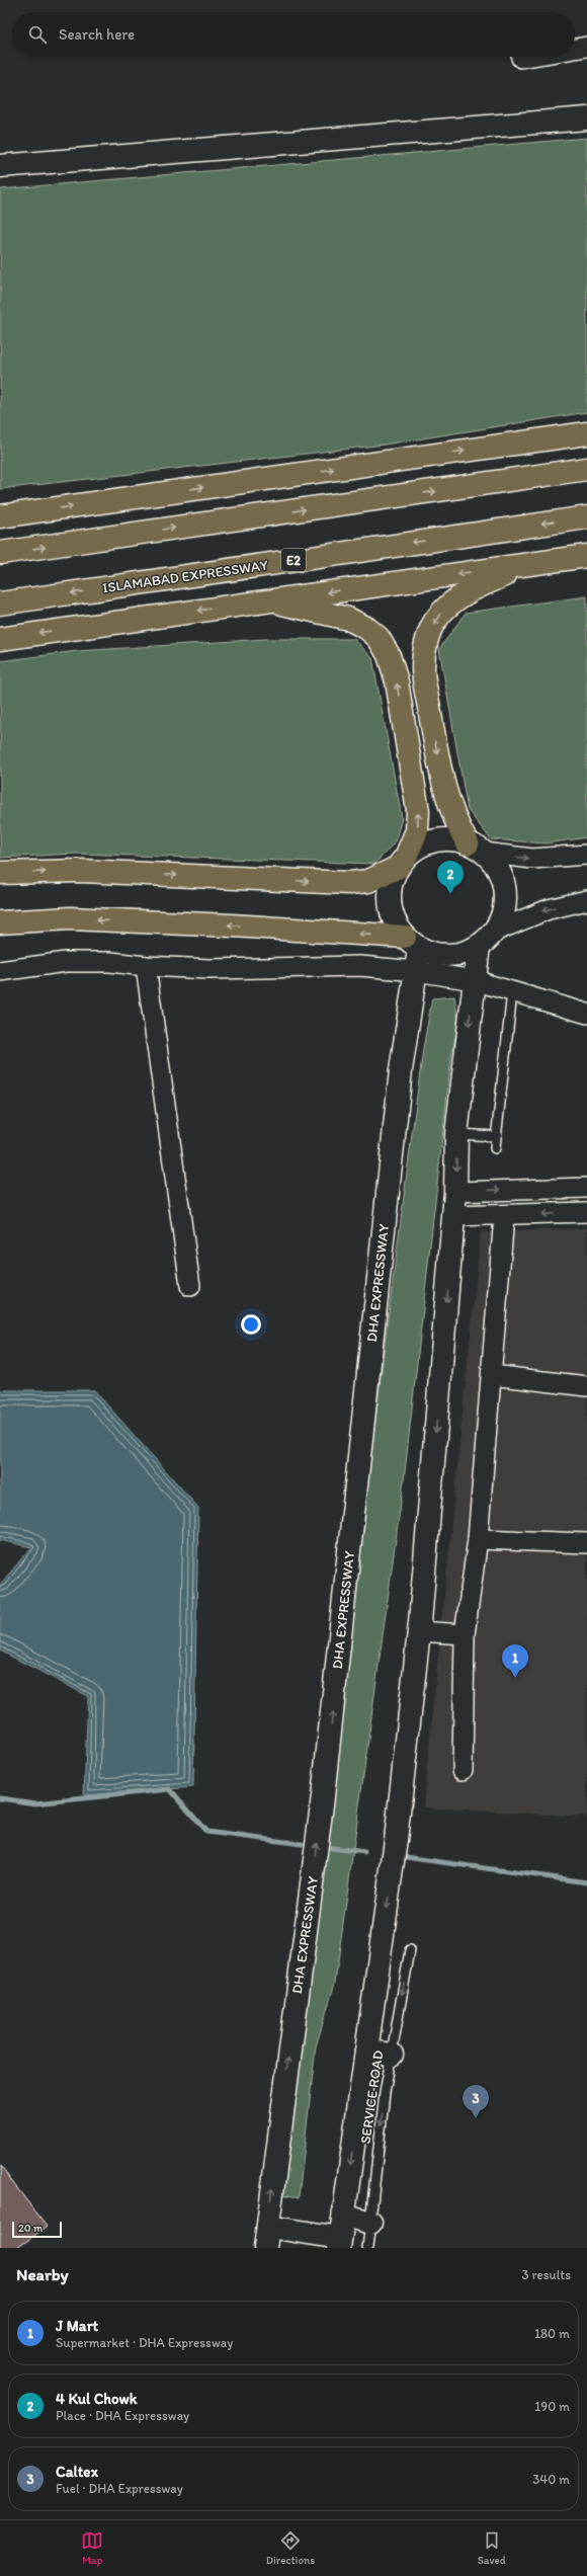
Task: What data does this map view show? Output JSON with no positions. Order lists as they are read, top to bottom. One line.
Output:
{"streets":{"highway":["E2","ISLAMABAD EXPRESSWAY"],"main road":["DHA EXPRESSWAY"],"lane":["SERVICE ROAD"]},"one_way":["SERVICE ROAD"],"scale_bar":"20 m","page":{"search":"Search here","pins":["2","1","3"],"scale":"20 m","heading":["Nearby","3 results"],"list":[{"mark":"1","name":"J Mart","note":"Supermarket · DHA Expressway","value":"180 m"},{"mark":"2","name":"4 Kul Chowk","note":"Place · DHA Expressway","value":"190 m"},{"mark":"3","name":"Caltex","note":"Fuel · DHA Expressway","value":"340 m"}],"nav":["Map","Directions","Saved"]}}
